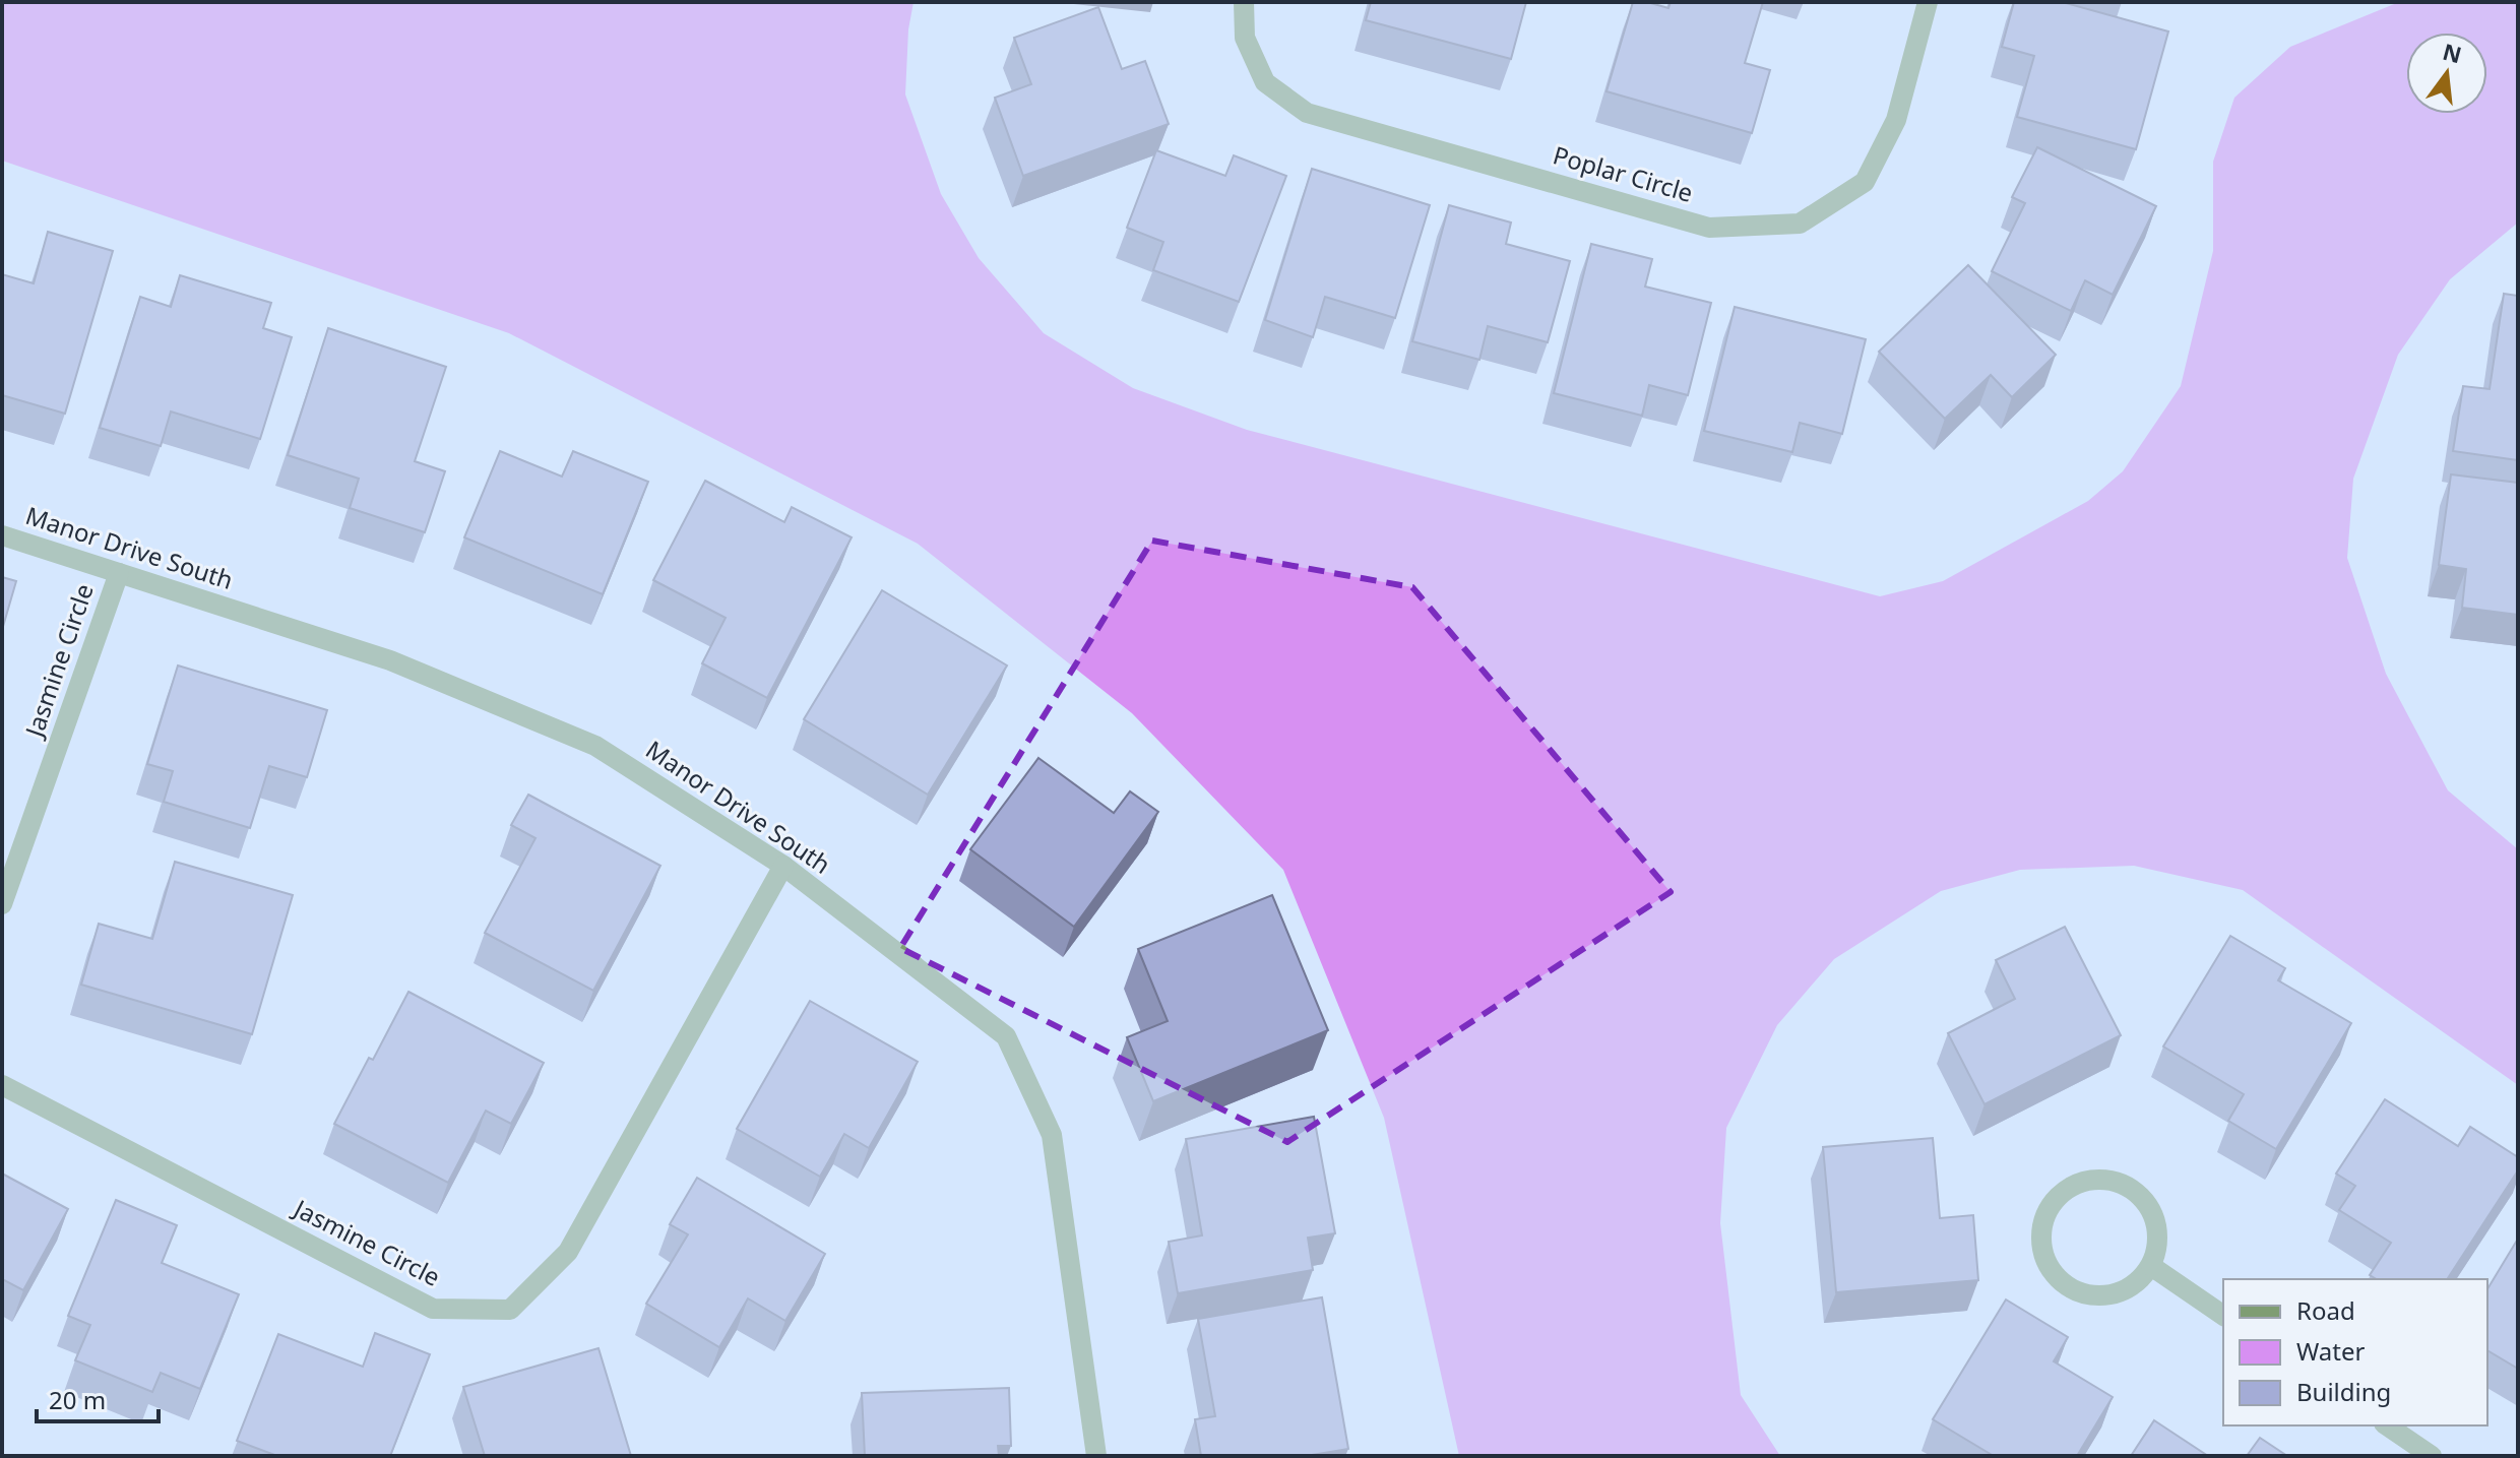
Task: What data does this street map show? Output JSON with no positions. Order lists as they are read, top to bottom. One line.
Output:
{"streets":{"street":["Poplar Circle","Manor Drive South","Jasmine Circle"]},"crossings":[["Manor Drive South","Jasmine Circle"]],"legend":["Road","Water","Building"],"scale_bar":"20 m","north":"top"}
